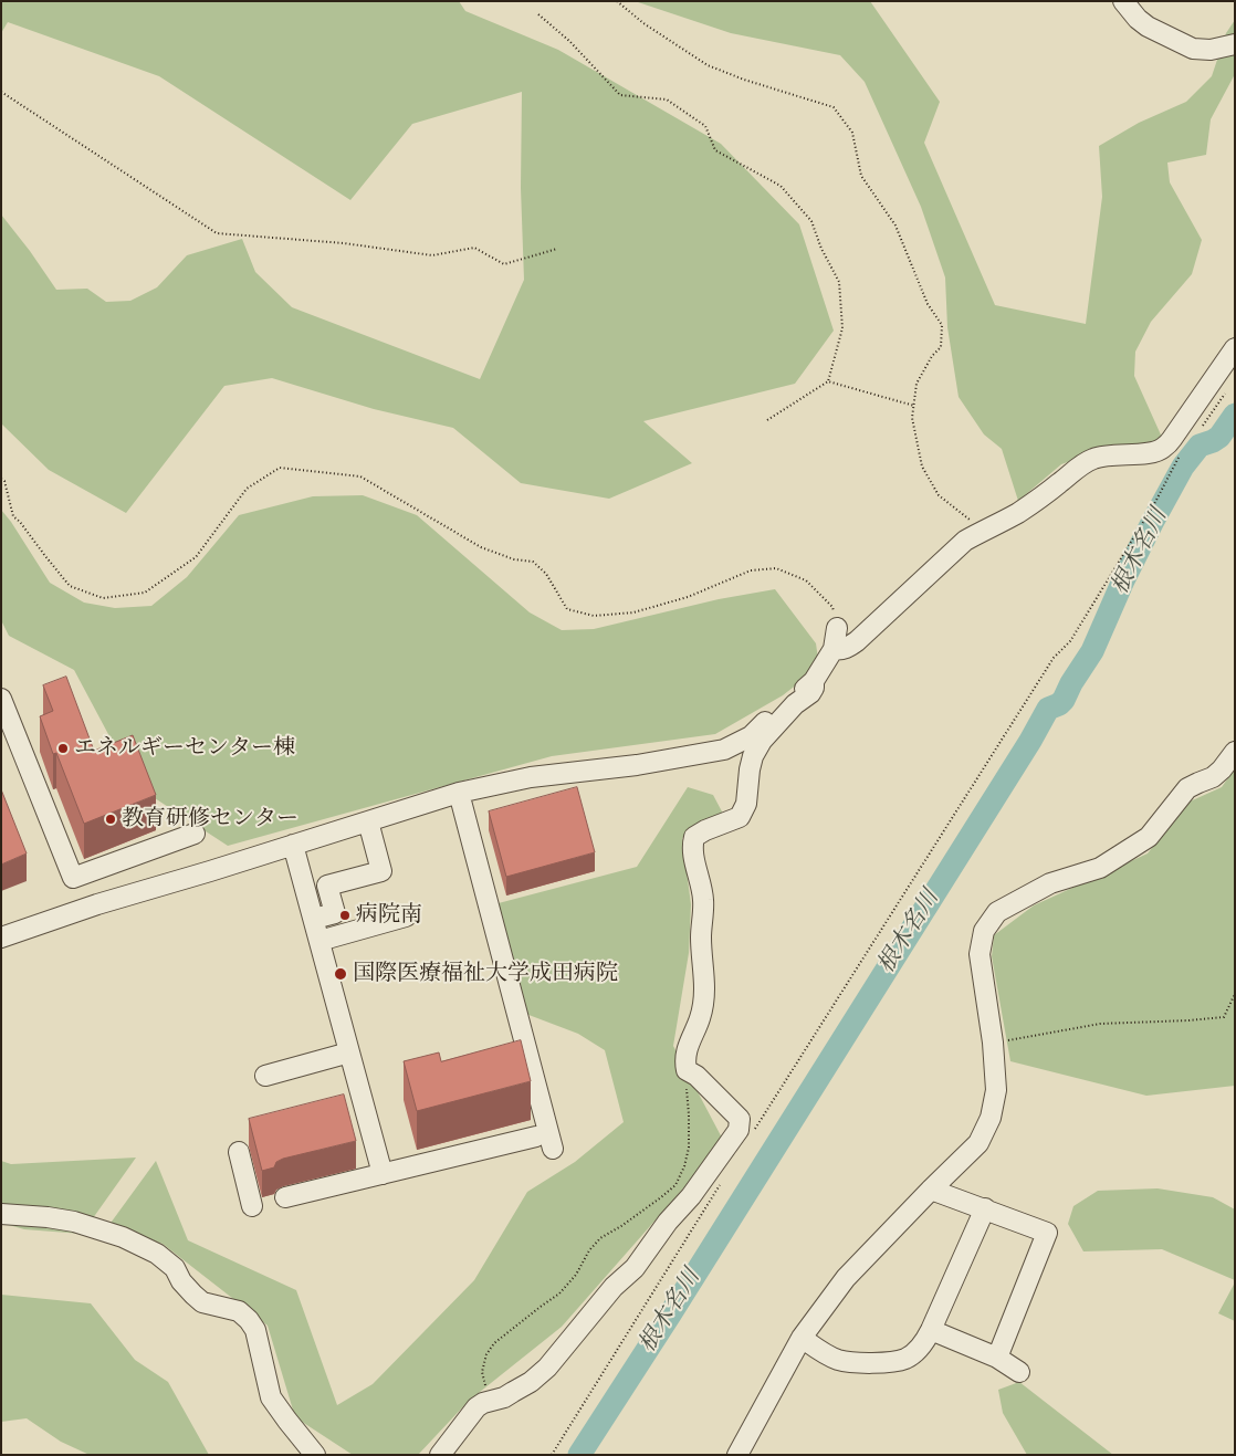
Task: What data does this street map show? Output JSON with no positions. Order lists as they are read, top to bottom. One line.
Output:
{"water":["根木名川"],"places":["エネルギーセンター棟","教育研修センター","病院南","国際医療福祉大学成田病院"]}
